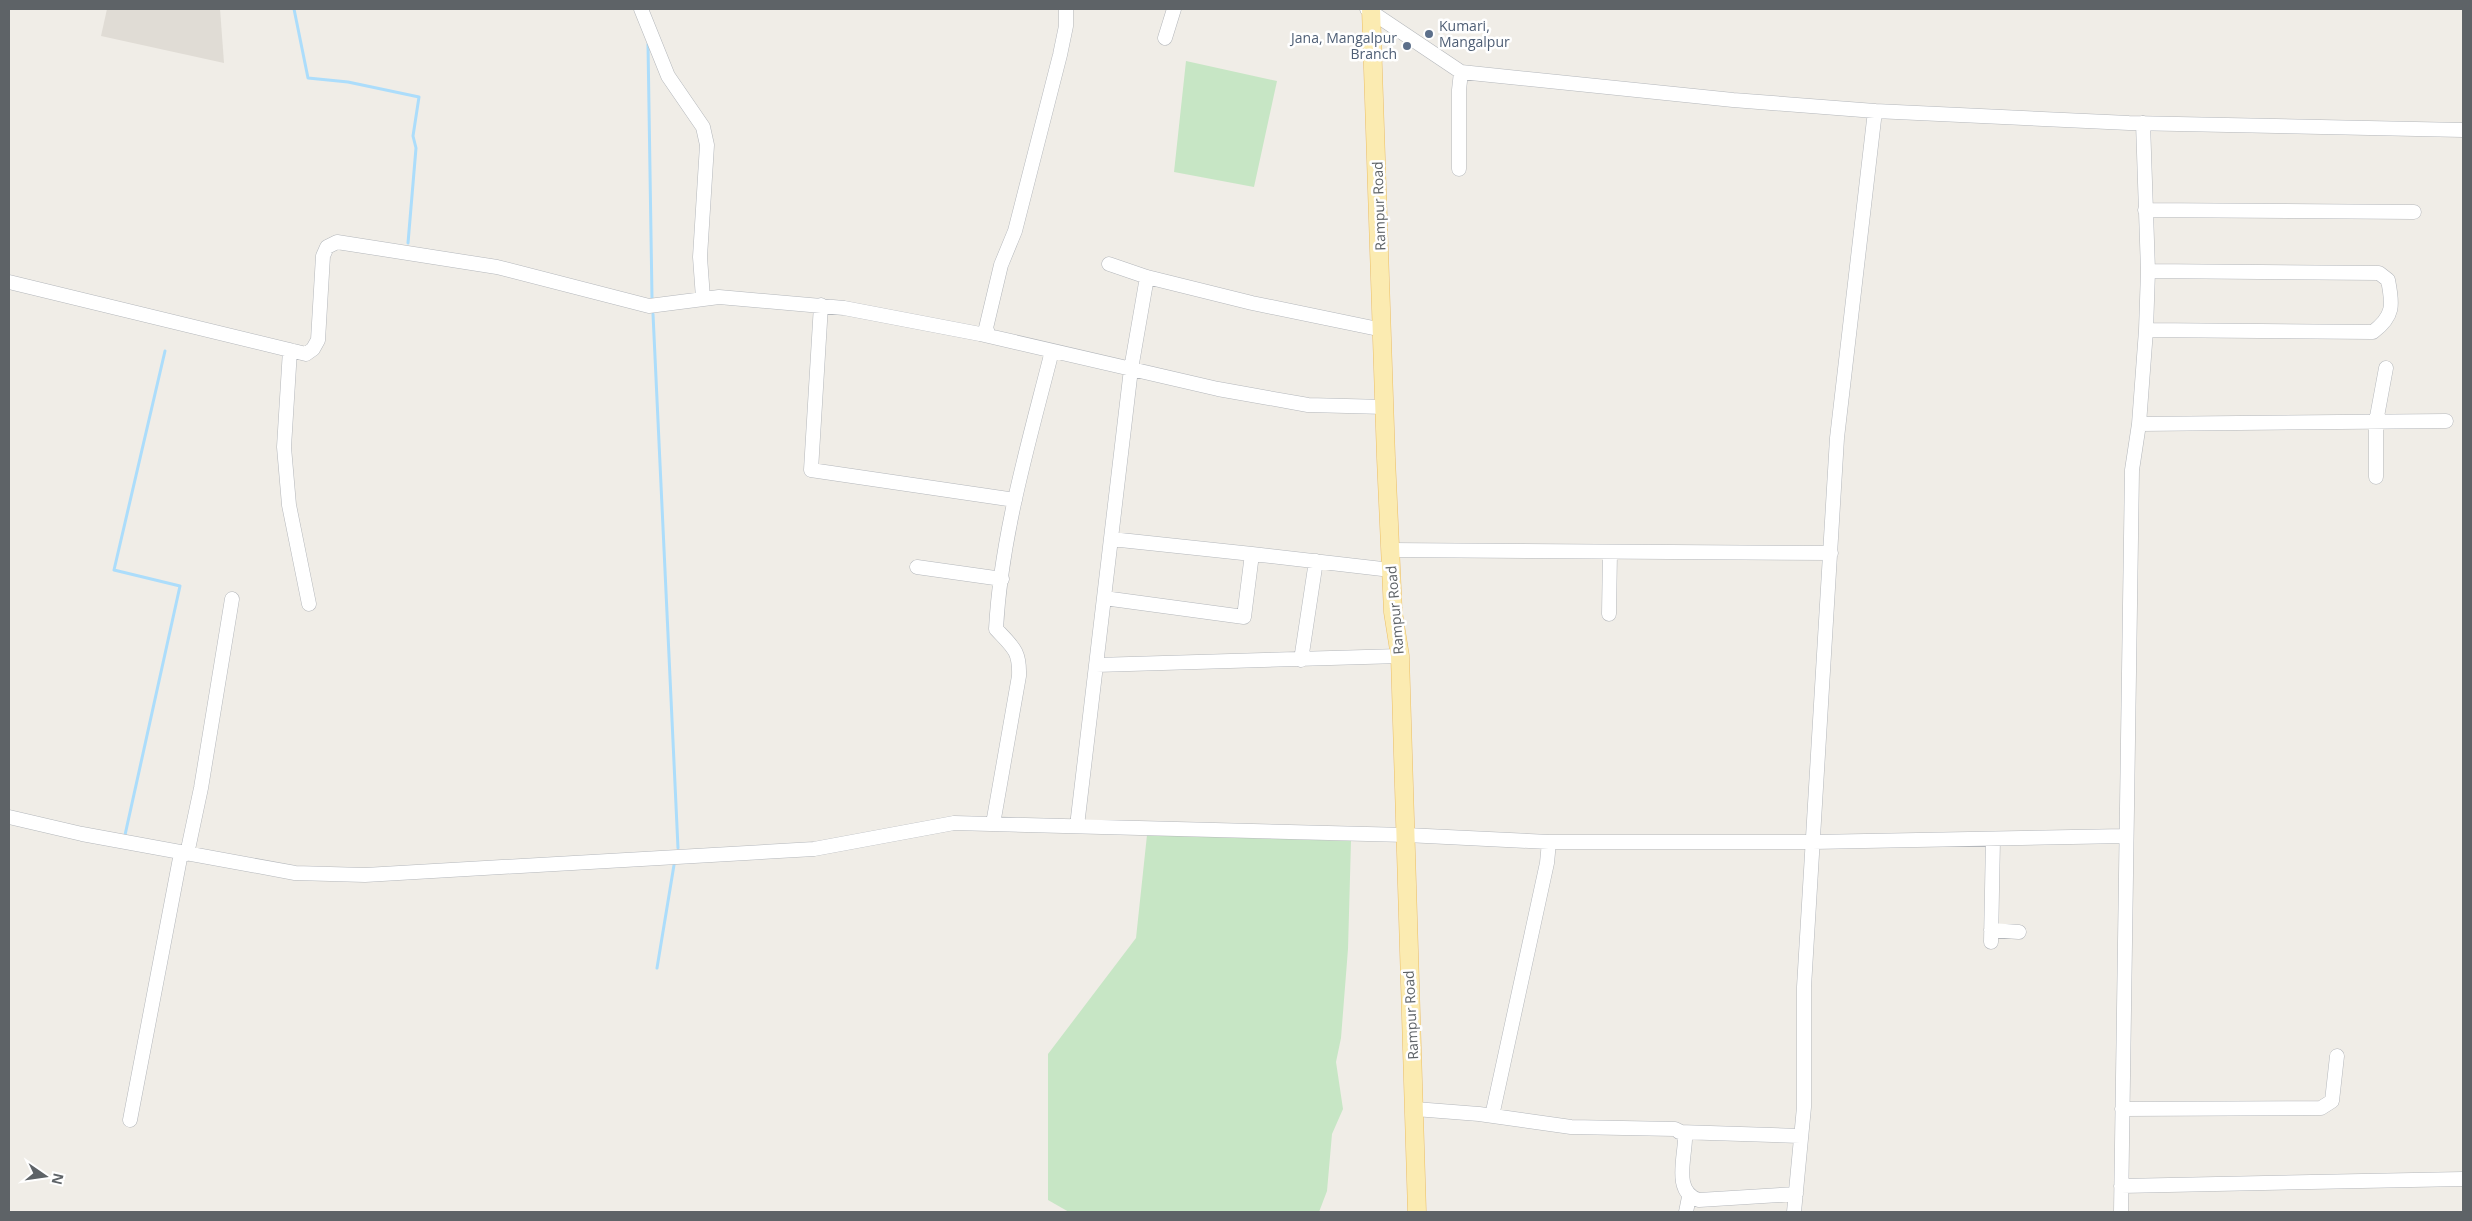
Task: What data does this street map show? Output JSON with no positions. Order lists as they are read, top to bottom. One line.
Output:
{"streets":{"main road":["Rampur Road"]},"places":["Kumari, Mangalpur","Jana, Mangalpur Branch"],"north":"right"}
